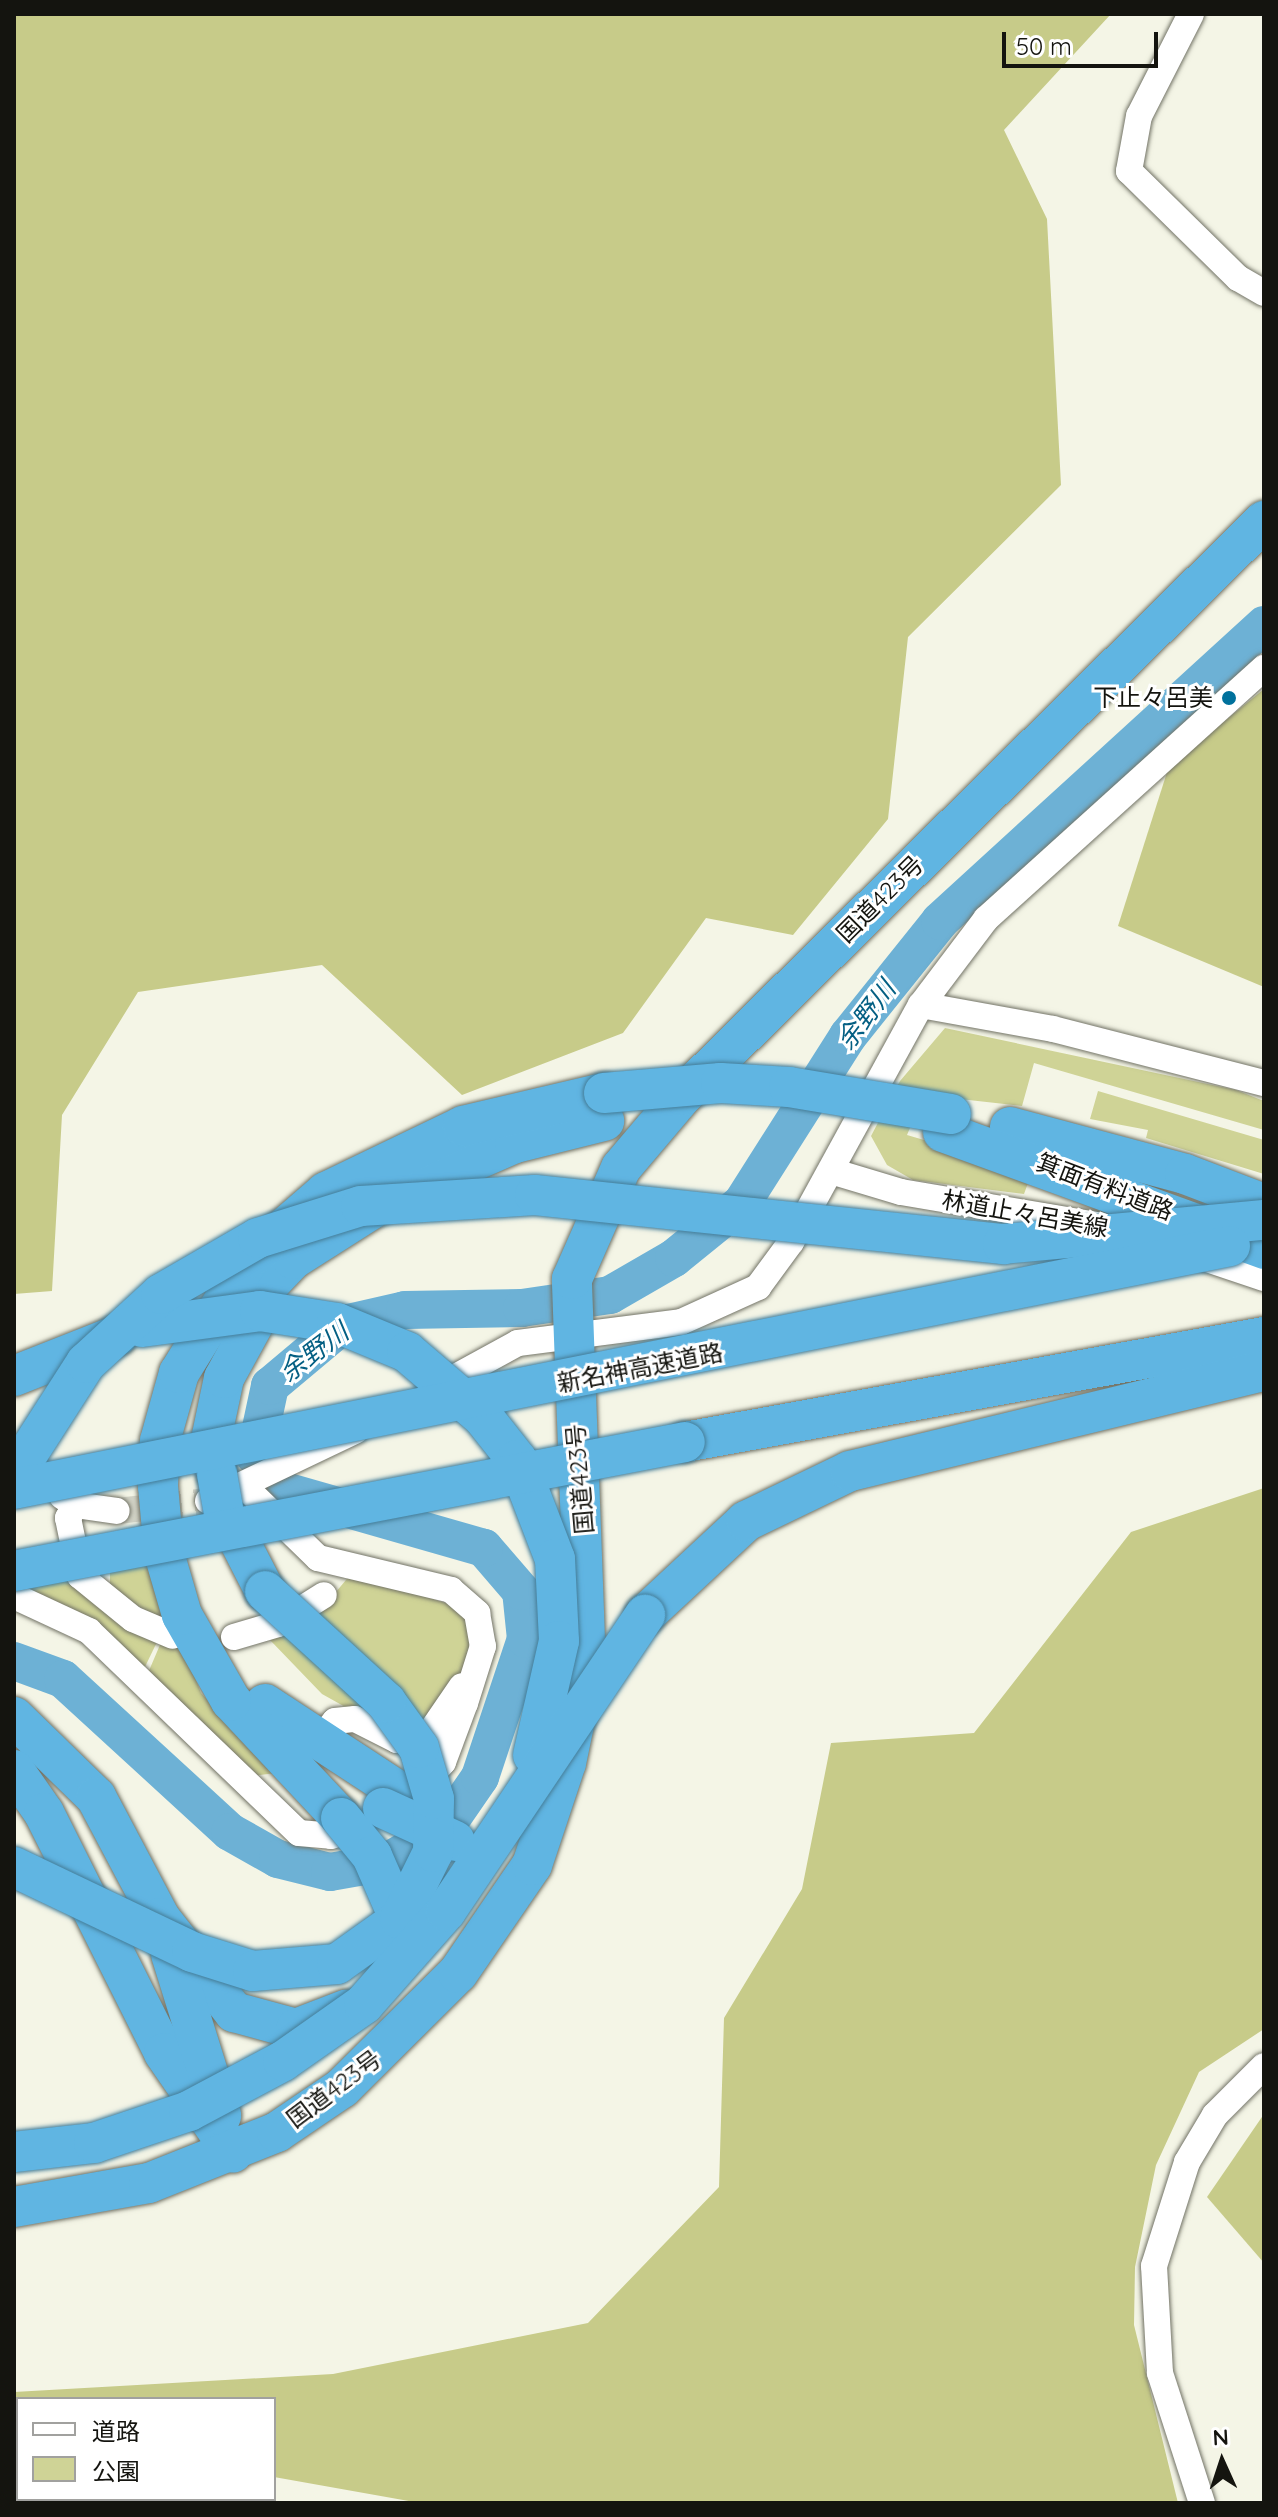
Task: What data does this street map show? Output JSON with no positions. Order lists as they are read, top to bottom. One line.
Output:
{"streets":{"highway":["国道423号","箕面有料道路","新名神高速道路"],"street":["林道止々呂美線"]},"water":["余野川"],"places":["下止々呂美"],"legend":["道路","公園"],"scale_bar":"50 m","north":"top"}
